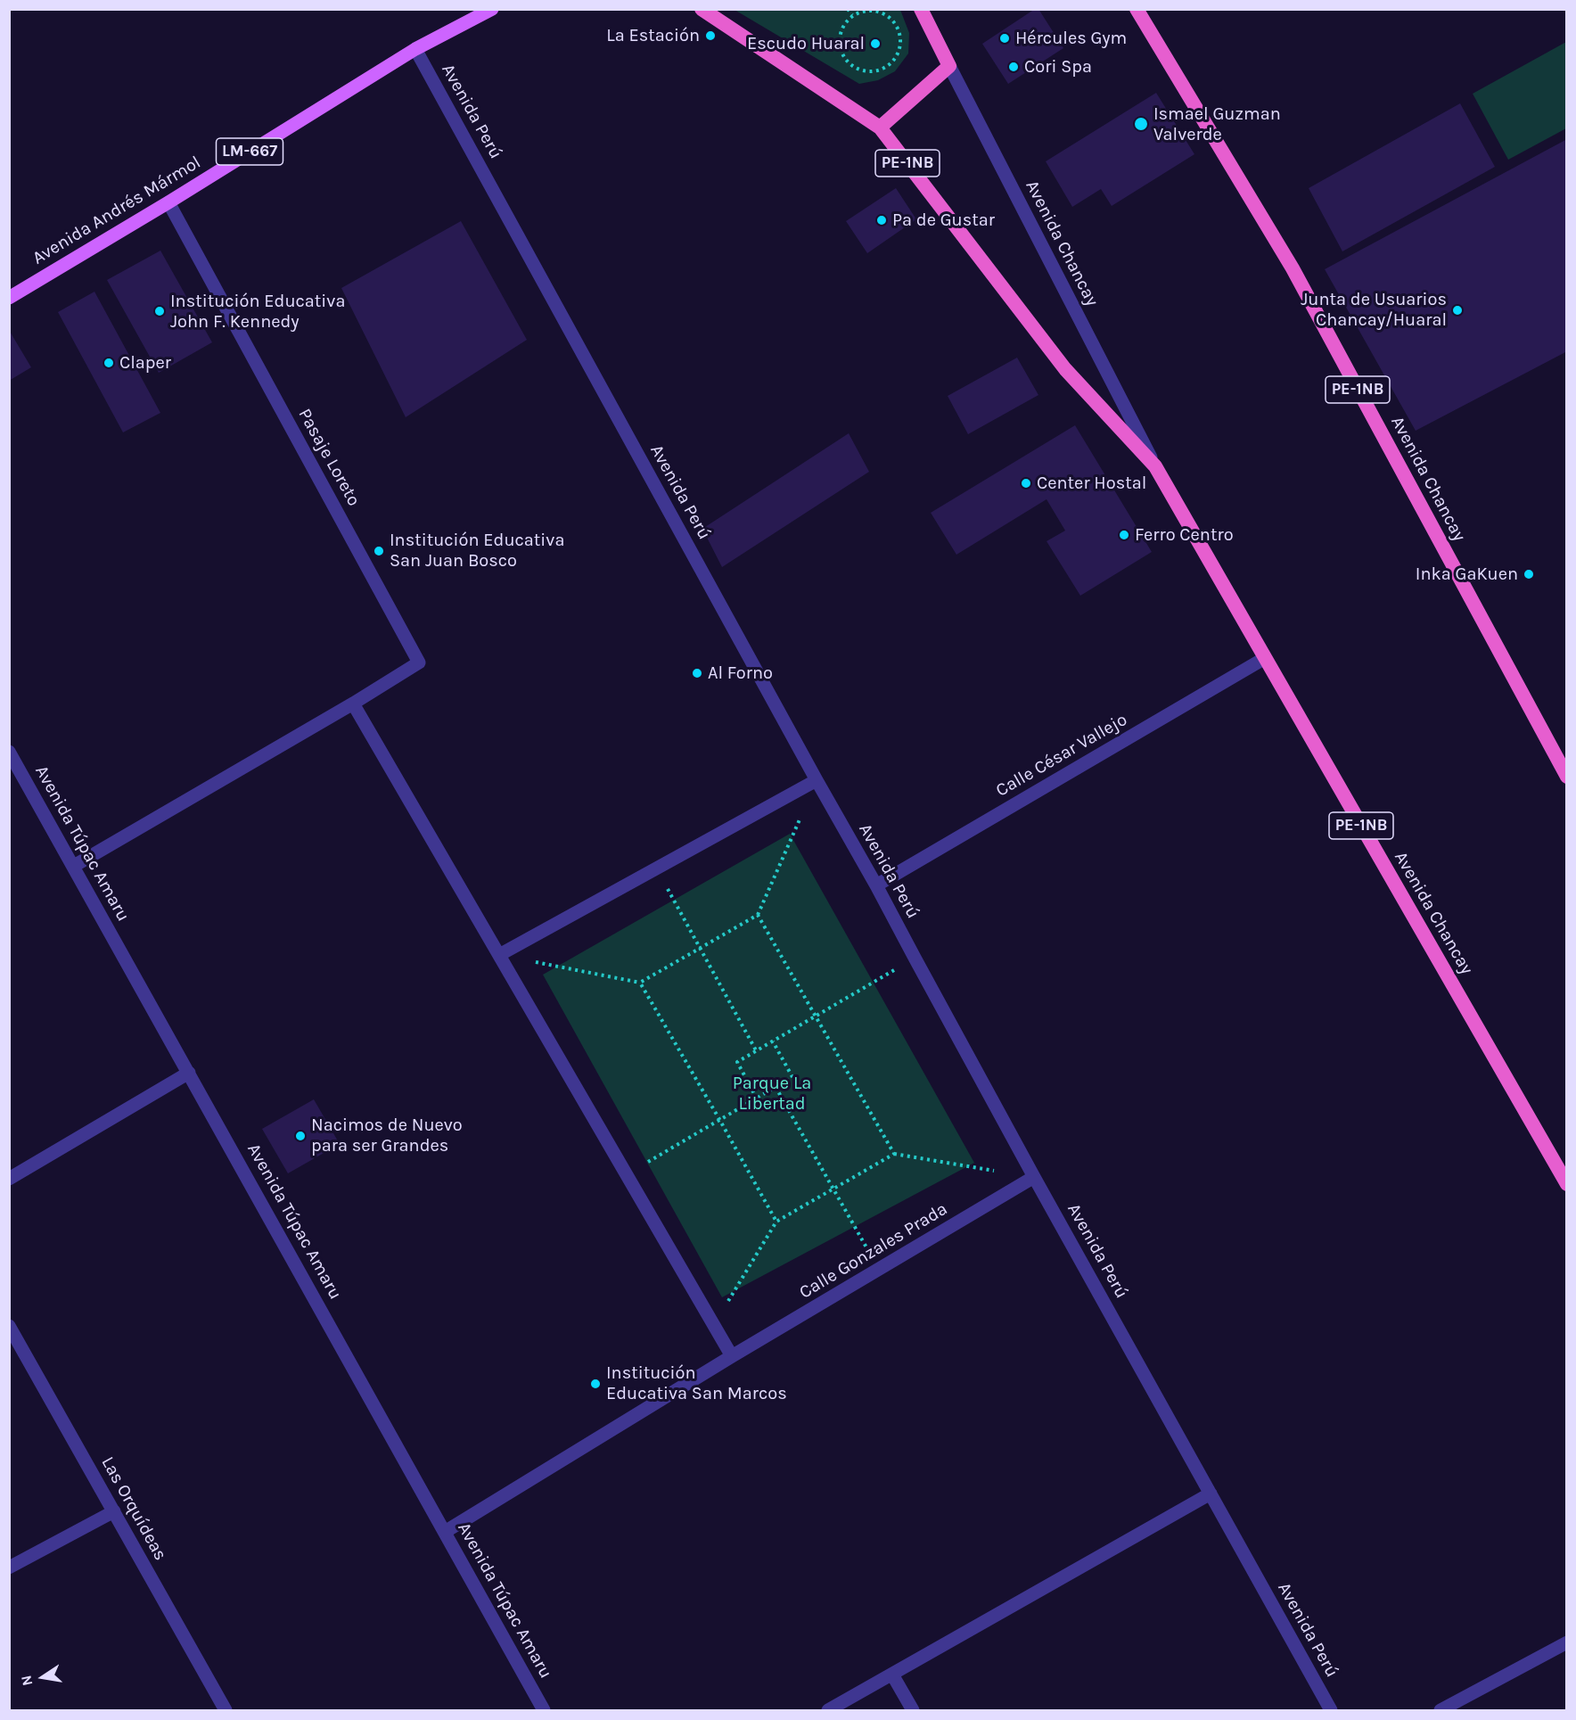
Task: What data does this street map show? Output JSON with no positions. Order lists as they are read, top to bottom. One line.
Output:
{"streets":{"highway":["PE-1NB","Avenida Chancay"],"main road":["LM-667","Avenida Andrés Mármol"],"street":["Avenida Perú","Pasaje Loreto","Calle César Vallejo","Avenida Túpac Amaru","Calle Gonzales Prada","Las Orquídeas"]},"crossings":[["Avenida Perú","Avenida Andrés Mármol"],["Avenida Perú","Calle César Vallejo"],["Avenida Perú","Calle Gonzales Prada"],["PE-1NB","Avenida Chancay"],["Avenida Andrés Mármol","Pasaje Loreto"],["Avenida Chancay","Calle César Vallejo"],["Avenida Túpac Amaru","Calle Gonzales Prada"]],"parks":["Parque La Libertad"],"places":["La Estación","Hércules Gym","Escudo Huaral","Cori Spa","Ismael Guzman Valverde","Pa de Gustar","Junta de Usuarios Chancay/Huaral","Institución Educativa John F. Kennedy","Claper","Center Hostal","Ferro Centro","Institución Educativa San Juan Bosco","Inka GaKuen","Al Forno","Nacimos de Nuevo para ser Grandes","Institución Educativa San Marcos"],"north":"left"}
